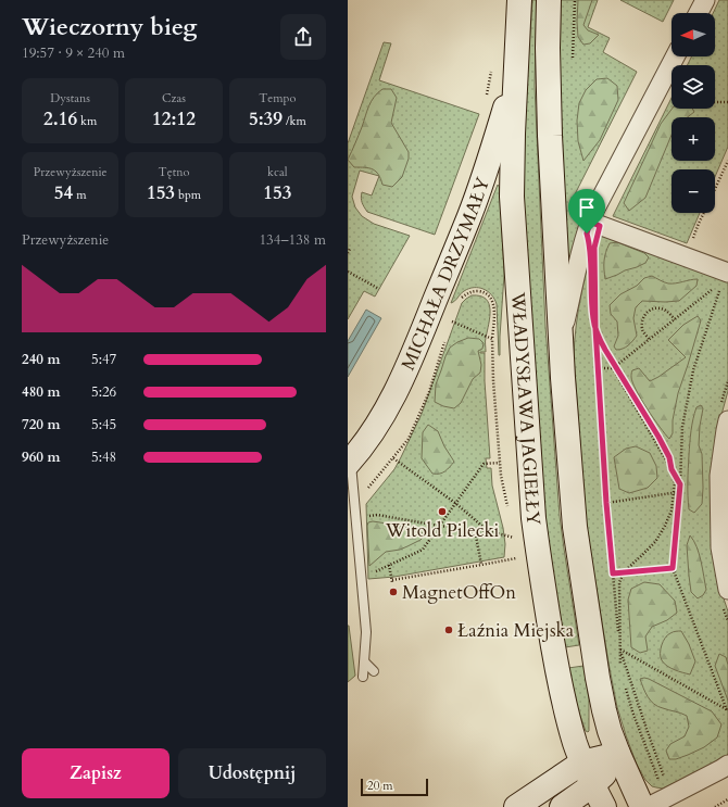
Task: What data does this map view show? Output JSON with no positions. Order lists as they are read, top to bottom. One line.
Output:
{"streets":{"main road":["MICHAŁA DRZYMAŁY","WŁADYSŁAWA JAGIEŁŁY"]},"crossings":[["MICHAŁA DRZYMAŁY","WŁADYSŁAWA JAGIEŁŁY"]],"places":["Witold Pilecki","MagnetOffOn","Łaźnia Miejska"],"scale_bar":"20 m","north":"left","page":{"heading":["Wieczorny bieg","19:57 · 9 × 240 m"],"map_buttons":["+","−"],"stats":[["Dystans","2.16 km"],["Czas","12:12"],["Tempo","5:39 /km"],["Przewyższenie","54 m"],["Tętno","153 bpm"],["kcal","153"]],"chart":["Przewyższenie","134–138 m"],"list":[{"name":"240 m","note":"5:47"},{"name":"480 m","note":"5:26"},{"name":"720 m","note":"5:45"},{"name":"960 m","note":"5:48"}],"buttons":["Zapisz","Udostępnij"],"scale":"20 m"}}
